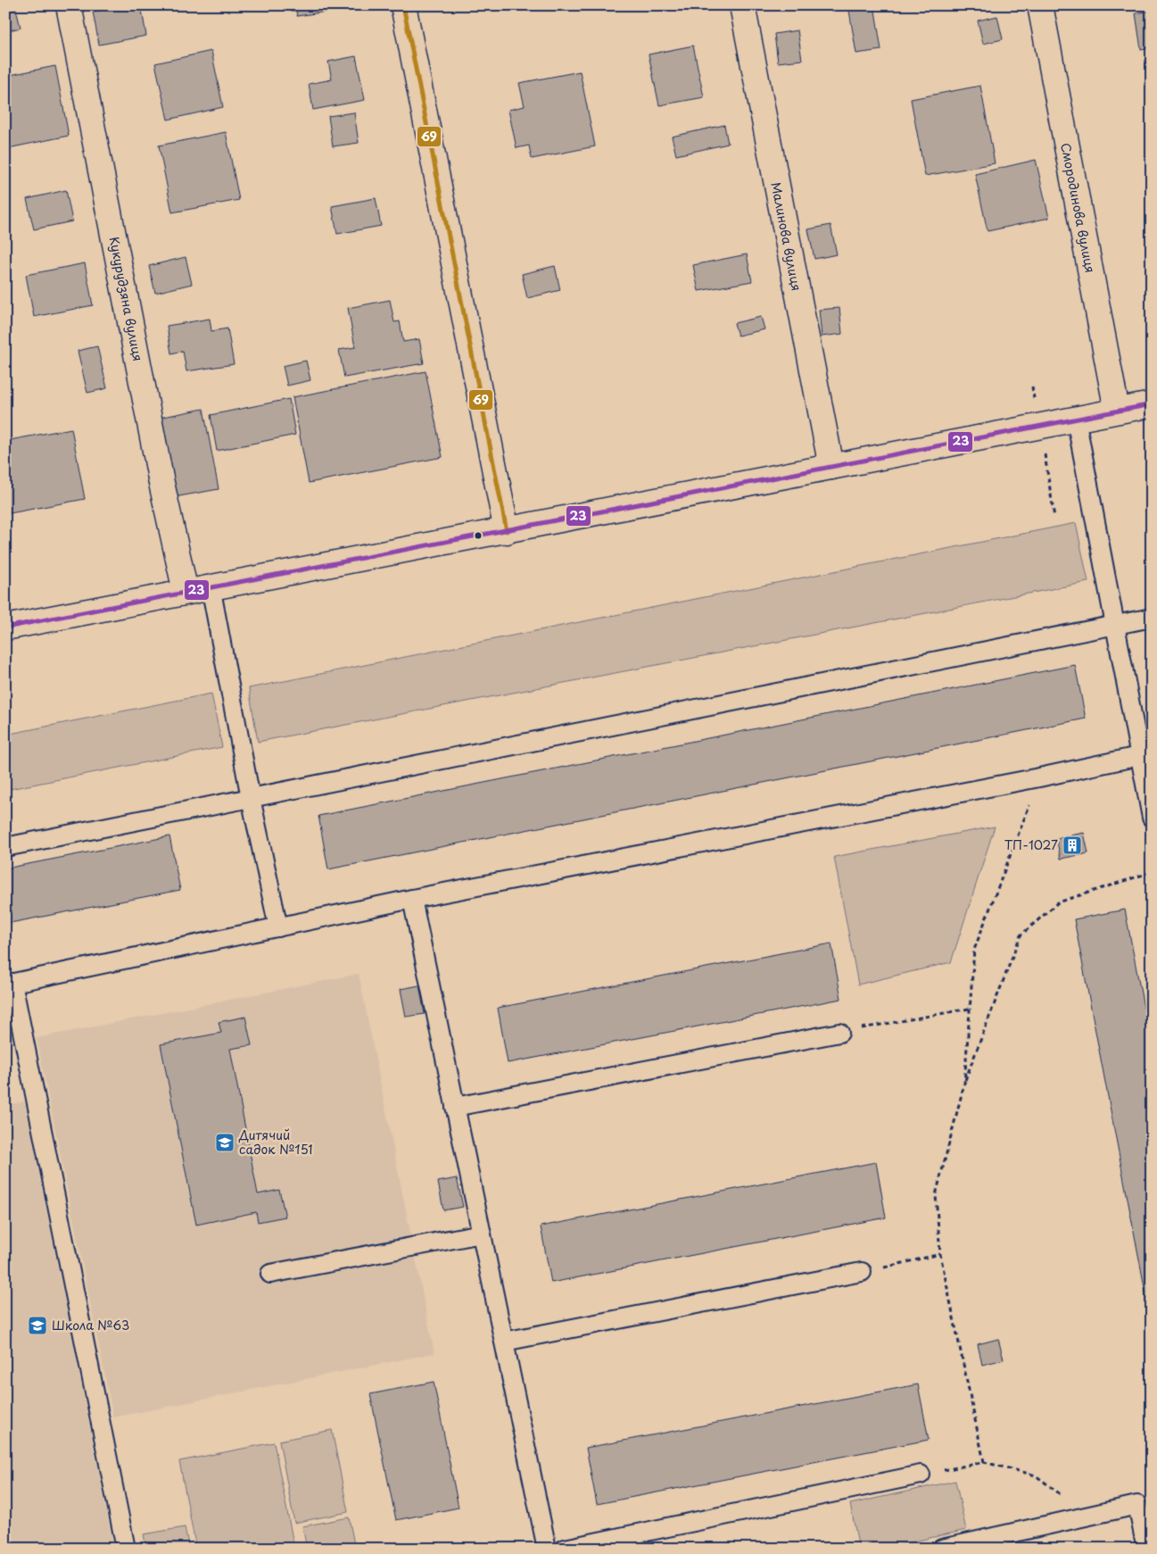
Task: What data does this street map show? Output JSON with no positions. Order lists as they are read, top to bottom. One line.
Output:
{"streets":{"street":["Смородинова вулиця","Малинова вулиця","Кукурудзяна вулиця"]},"places":{"building":["ТП-1027"],"school or university":["Дитячий садок №151","Школа №63"]},"lines":["transit line 69","transit line 23"]}
